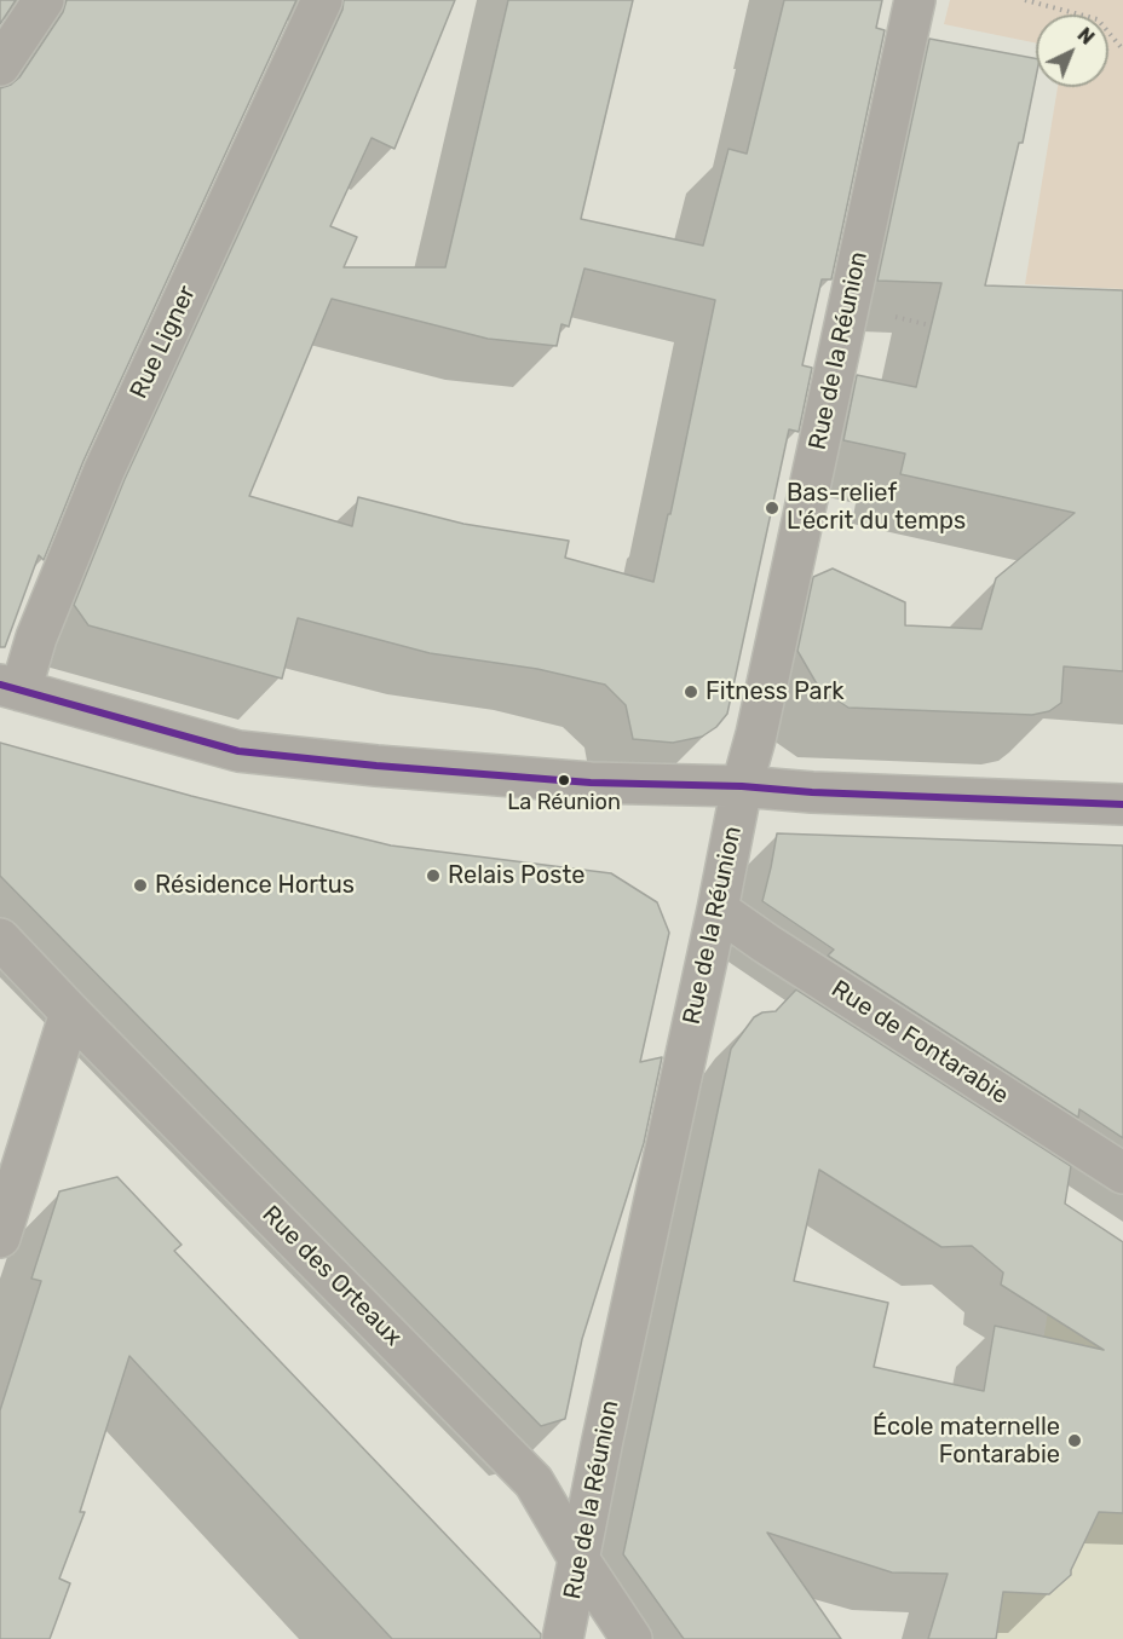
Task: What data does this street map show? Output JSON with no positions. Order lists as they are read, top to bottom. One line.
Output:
{"streets":{"street":["Rue Ligner","Rue de la Réunion","Rue de Fontarabie","Rue des Orteaux"]},"crossings":[["Rue de la Réunion","Rue de Fontarabie"],["Rue de la Réunion","Rue des Orteaux"]],"places":["Bas-relief L'écrit du temps","Fitness Park","La Réunion","Relais Poste","Résidence Hortus","École maternelle Fontarabie"],"north":"top right"}
